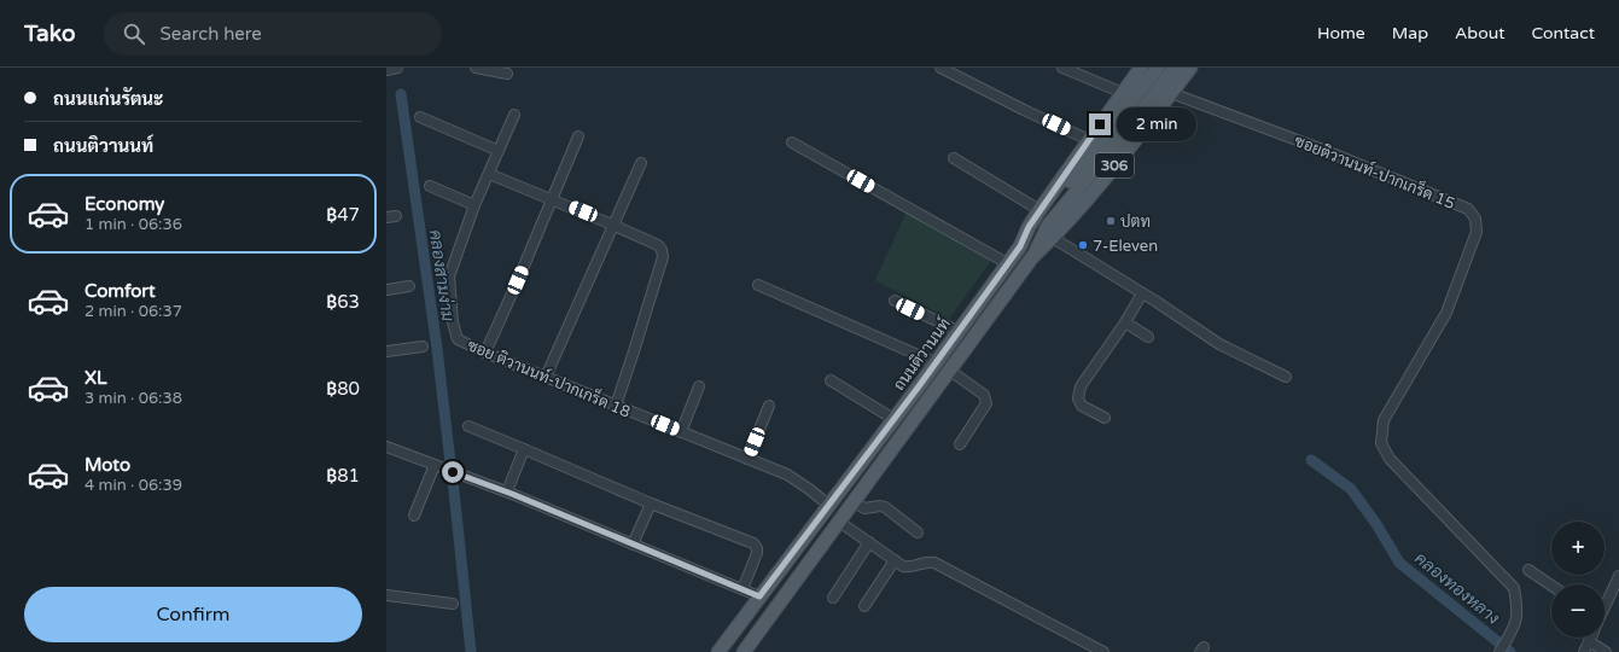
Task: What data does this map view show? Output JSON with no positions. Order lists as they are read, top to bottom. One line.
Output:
{"streets":{"main road":["306","ถนนติวานนท์"],"street":["ซอยติวานนท์-ปากเกร็ด 15","ซอย ติวานนท์-ปากเกร็ด 18"]},"crossings":[["306","ซอยติวานนท์-ปากเกร็ด 15"],["306","ถนนติวานนท์"],["ถนนติวานนท์","ซอย ติวานนท์-ปากเกร็ด 18"]],"water":["คลองสามง่าม","คลองทองหลาง"],"places":["ปตท","7-Eleven"],"page":{"header":"Tako","search":"Search here","nav":["Home","Map","About","Contact"],"banner":["ถนนแก่นรัตนะ","ถนนติวานนท์"],"bubble":"2 min","list":[{"name":"Economy","note":"1 min · 06:36","value":"฿47"},{"name":"Comfort","note":"2 min · 06:37","value":"฿63"},{"name":"XL","note":"3 min · 06:38","value":"฿80"},{"name":"Moto","note":"4 min · 06:39","value":"฿81"}],"map_buttons":["+","−"],"buttons":"Confirm"}}
